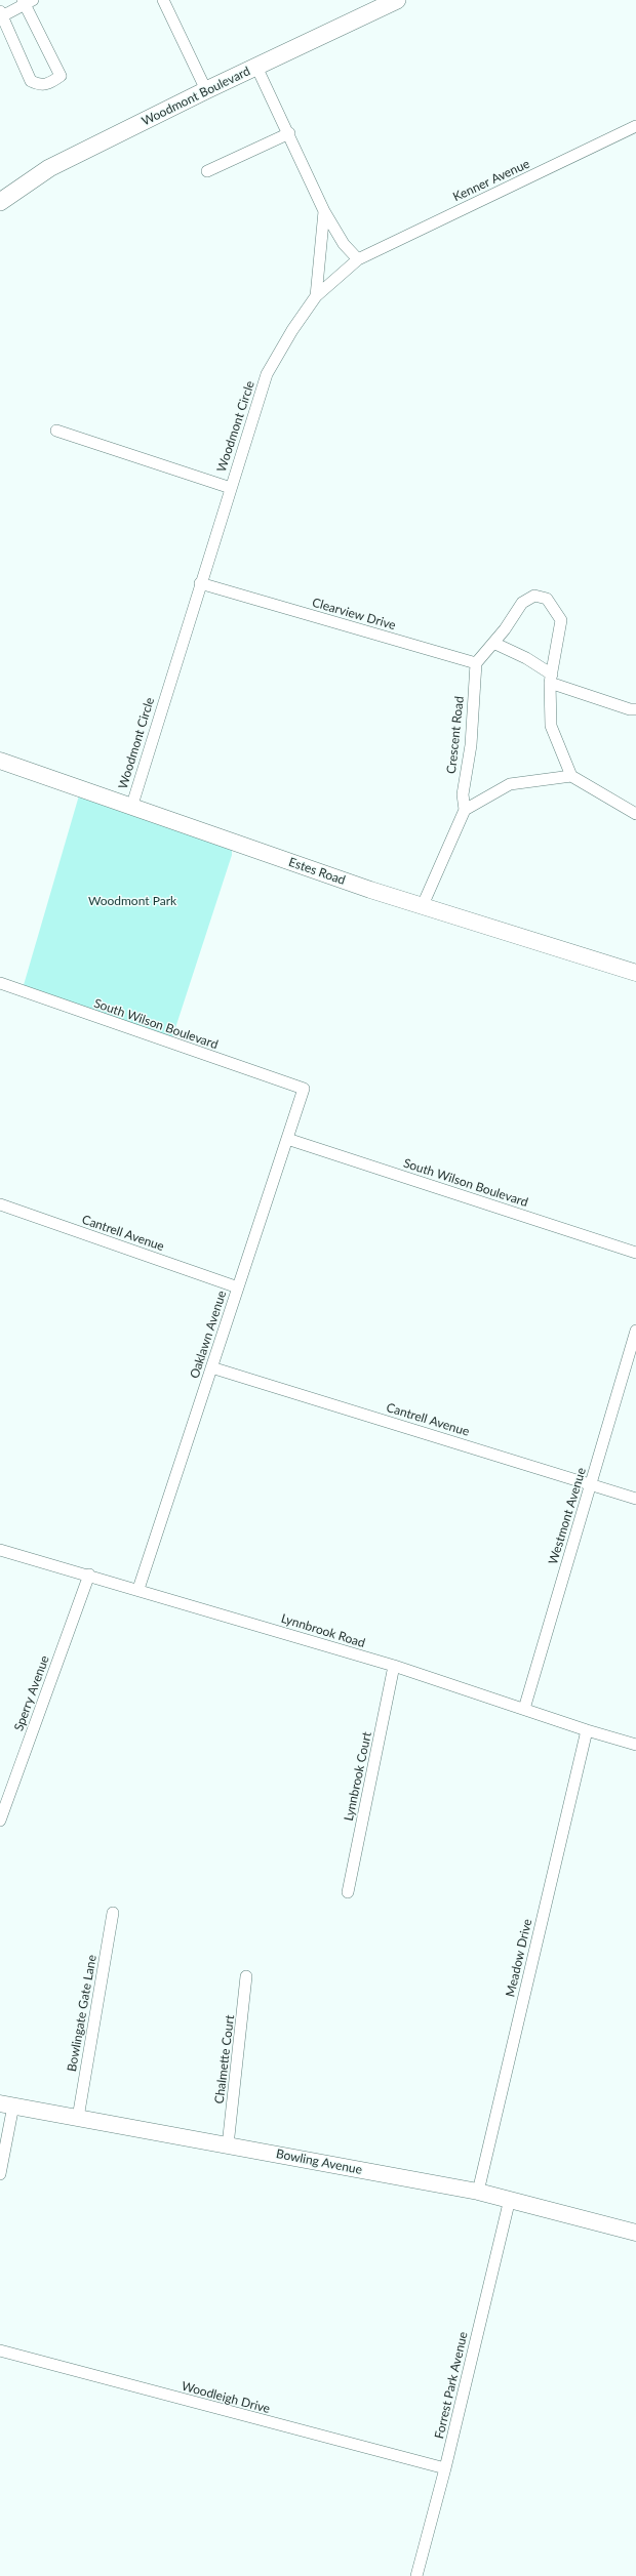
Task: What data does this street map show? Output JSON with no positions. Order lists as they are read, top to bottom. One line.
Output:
{"streets":{"main road":["Woodmont Boulevard"],"street":["Kenner Avenue","Woodmont Circle","Clearview Drive","Crescent Road","Estes Road","South Wilson Boulevard","Cantrell Avenue","Oaklawn Avenue","Westmont Avenue","Lynnbrook Road","Sperry Avenue","Lynnbrook Court","Meadow Drive","Bowlingate Gate Lane","Chalmette Court","Bowling Avenue","Forrest Park Avenue","Woodleigh Drive"]},"crossings":[["Woodmont Boulevard","Woodmont Circle"],["Kenner Avenue","Woodmont Circle"],["Woodmont Circle","Clearview Drive"],["Woodmont Circle","Estes Road"],["Clearview Drive","Crescent Road"],["Crescent Road","Estes Road"],["South Wilson Boulevard","Oaklawn Avenue"],["Cantrell Avenue","Oaklawn Avenue"],["Cantrell Avenue","Westmont Avenue"],["Oaklawn Avenue","Lynnbrook Road"],["Westmont Avenue","Lynnbrook Road"],["Lynnbrook Road","Sperry Avenue"],["Lynnbrook Road","Lynnbrook Court"],["Lynnbrook Road","Meadow Drive"],["Meadow Drive","Bowling Avenue"],["Bowlingate Gate Lane","Bowling Avenue"],["Chalmette Court","Bowling Avenue"],["Bowling Avenue","Forrest Park Avenue"],["Forrest Park Avenue","Woodleigh Drive"]],"parks":["Woodmont Park"]}
